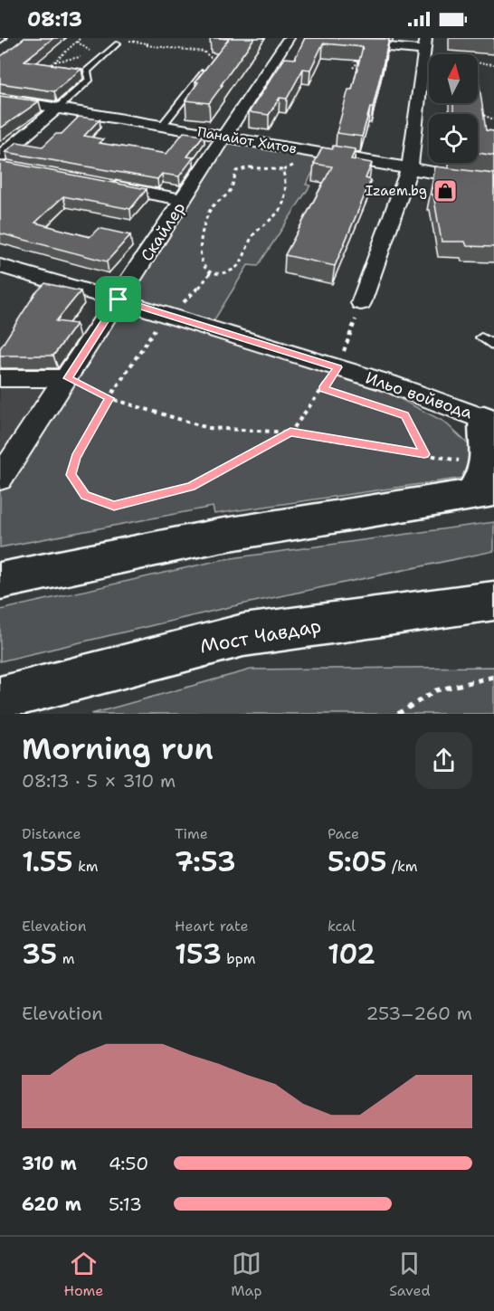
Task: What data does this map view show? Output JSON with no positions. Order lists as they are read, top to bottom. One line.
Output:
{"streets":{"main road":["Мост Чавдар"],"street":["Панайот Хитов","Скайлер","Ильо войвода"]},"crossings":[["Панайот Хитов","Скайлер"],["Скайлер","Ильо войвода"]],"places":{"shop":["Izaem.bg"]},"north":"top","page":{"status":"08:13","heading":["Morning run","08:13 · 5 × 310 m"],"stats":[["Distance","1.55 km"],["Time","7:53"],["Pace","5:05 /km"],["Elevation","35 m"],["Heart rate","153 bpm"],["kcal","102"]],"chart":["Elevation","253–260 m"],"list":[{"name":"310 m","note":"4:50"},{"name":"620 m","note":"5:13"}],"tabs":["Home","Map","Saved"]}}
